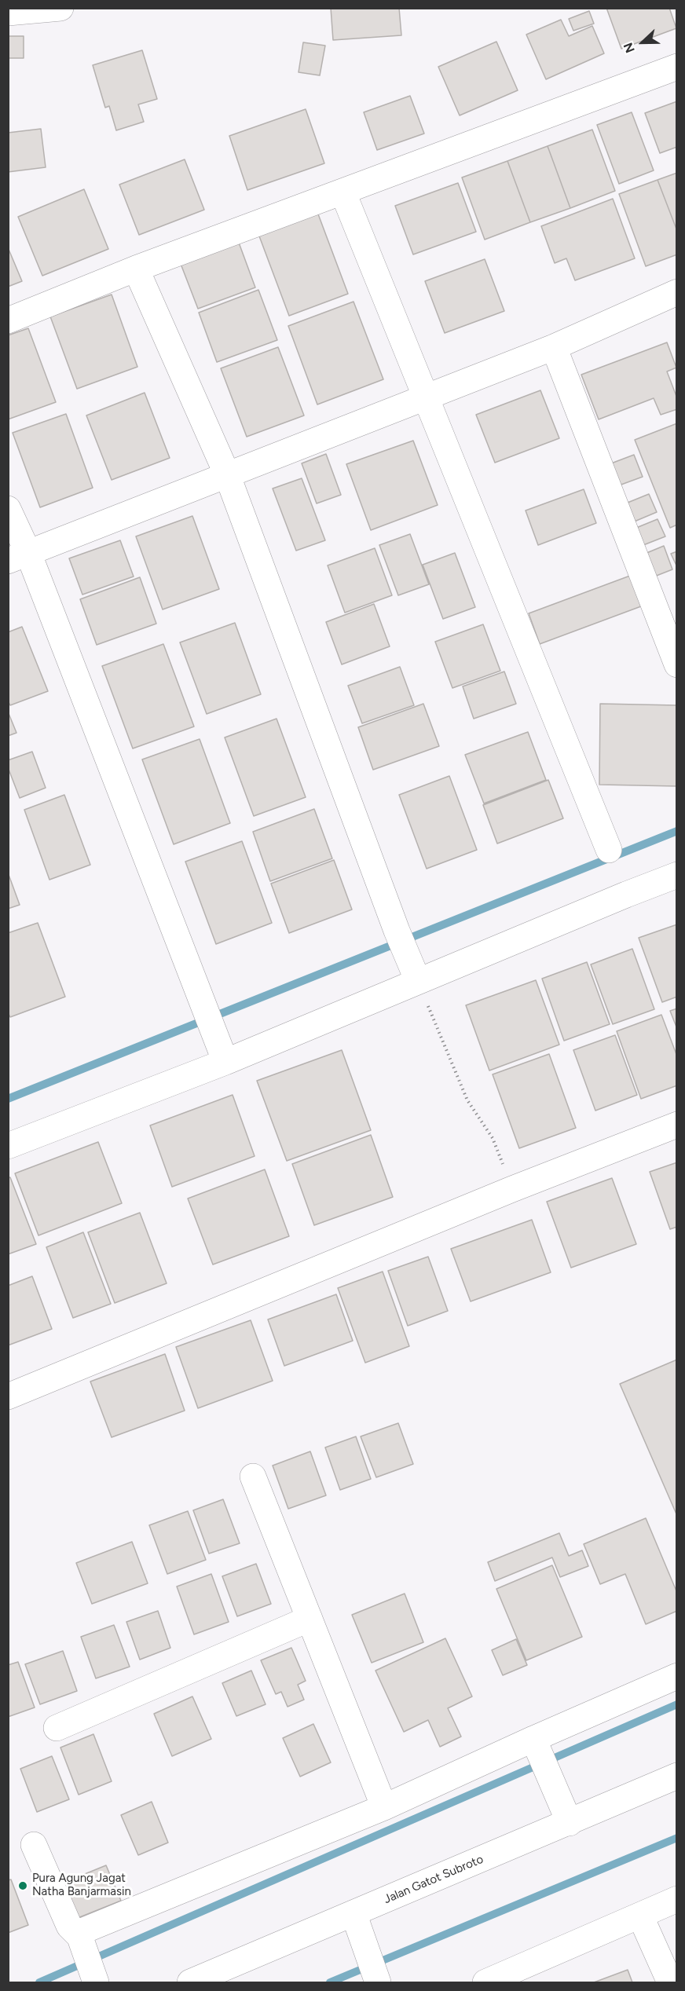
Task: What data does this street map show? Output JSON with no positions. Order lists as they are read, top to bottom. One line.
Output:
{"streets":{"street":["Jalan Gatot Subroto"]},"places":["Pura Agung Jagat Natha Banjarmasin"],"north":"left"}
